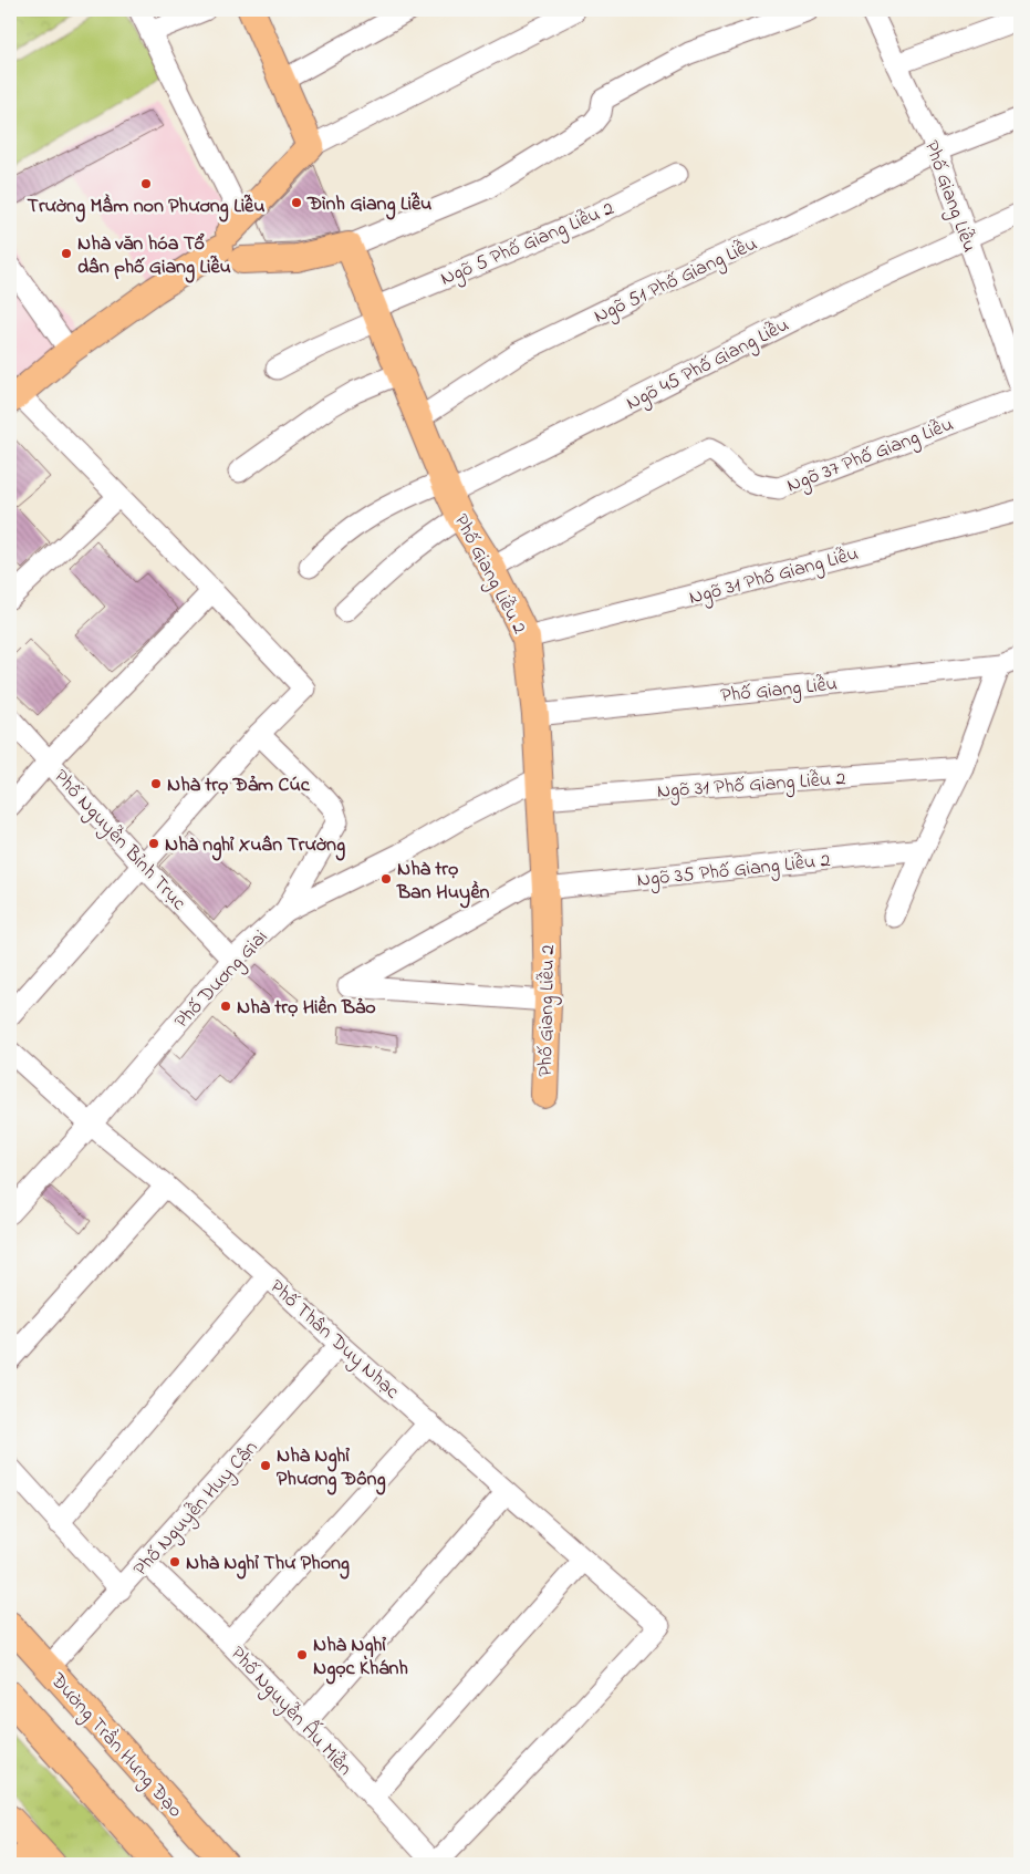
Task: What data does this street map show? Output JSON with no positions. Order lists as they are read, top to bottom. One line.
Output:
{"streets":{"main road":["Phố Giang Liễu 2","Đường Trần Hưng Đạo"],"street":["Phố Giang Liễu","Ngõ 5 Phố Giang Liễu 2","Ngõ 51 Phố Giang Liễu","Ngõ 45 Phố Giang Liễu","Ngõ 37 Phố Giang Liễu","Ngõ 31 Phố Giang Liễu","Ngõ 31 Phố Giang Liễu 2","Phố Nguyễn Bỉnh Trục","Ngõ 35 Phố Giang Liễu 2","Phố Dương Giai","Phố Thân Duy Nhạc","Phố Nguyễn Huy Cận","Phố Nguyễn Ấu Miễn"]},"crossings":[["Phố Giang Liễu","Ngõ 51 Phố Giang Liễu"],["Phố Giang Liễu","Ngõ 45 Phố Giang Liễu"],["Phố Giang Liễu","Phố Giang Liễu 2"],["Ngõ 5 Phố Giang Liễu 2","Phố Giang Liễu 2"],["Ngõ 51 Phố Giang Liễu","Phố Giang Liễu 2"],["Ngõ 45 Phố Giang Liễu","Phố Giang Liễu 2"],["Ngõ 37 Phố Giang Liễu","Phố Giang Liễu 2"],["Phố Giang Liễu 2","Ngõ 31 Phố Giang Liễu"],["Phố Giang Liễu 2","Ngõ 31 Phố Giang Liễu 2"],["Phố Giang Liễu 2","Ngõ 35 Phố Giang Liễu 2"],["Phố Giang Liễu 2","Phố Dương Giai"],["Ngõ 31 Phố Giang Liễu 2","Phố Dương Giai"],["Phố Nguyễn Bỉnh Trục","Phố Dương Giai"],["Phố Dương Giai","Phố Thân Duy Nhạc"],["Phố Thân Duy Nhạc","Phố Nguyễn Huy Cận"],["Phố Thân Duy Nhạc","Phố Nguyễn Ấu Miễn"],["Phố Nguyễn Huy Cận","Phố Nguyễn Ấu Miễn"],["Phố Nguyễn Huy Cận","Đường Trần Hưng Đạo"]],"places":["Trường Mầm non Phương Liễu","Đình Giang Liễu","Nhà văn hóa Tổ dân phố Giang Liễu","Nhà trọ Đảm Cúc","Nhà nghỉ Xuân Trường","Nhà trọ Ban Huyền","Nhà trọ Hiền Bảo","Nhà Nghỉ Phương Đông","Nhà Nghỉ Thư Phong","Nhà Nghỉ Ngọc Khánh"]}
